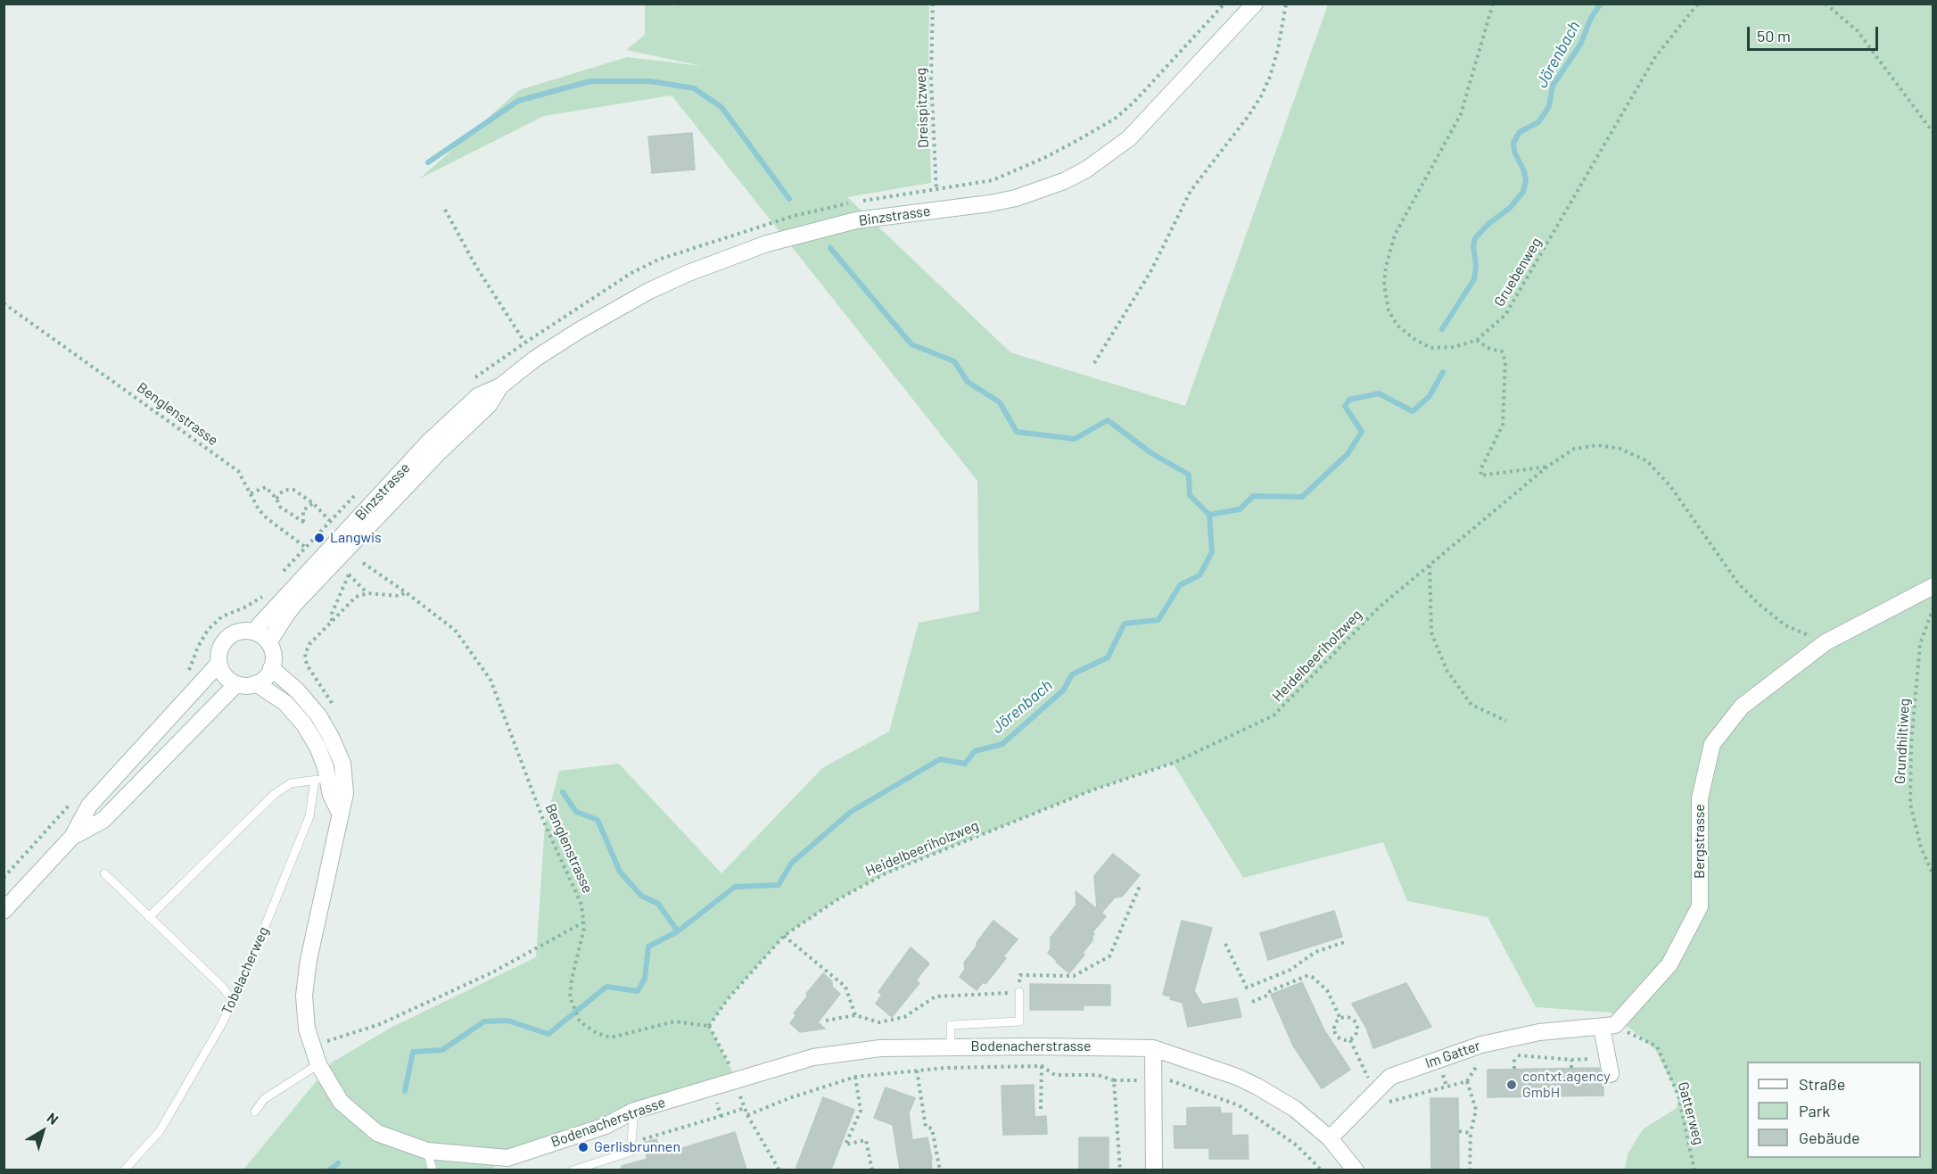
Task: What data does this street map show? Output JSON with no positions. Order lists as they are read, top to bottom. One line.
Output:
{"streets":{"street":["Binzstrasse","Bergstrasse","Bodenacherstrasse","Im Gatter"],"lane":["Tobelacherweg"],"path":["Dreispitzweg","Gruebenweg","Benglenstrasse","Heidelbeeriholzweg","Grundhiltiweg","Gatterweg"]},"crossings":[["Dreispitzweg","Binzstrasse"],["Binzstrasse","Benglenstrasse"],["Binzstrasse","Bodenacherstrasse"],["Benglenstrasse","Heidelbeeriholzweg"],["Heidelbeeriholzweg","Bergstrasse"],["Bergstrasse","Im Gatter"],["Bergstrasse","Gatterweg"],["Bodenacherstrasse","Im Gatter"],["Im Gatter","Gatterweg"]],"water":["Jörenbach"],"places":["Langwis","contxt.agency GmbH","Gerlisbrunnen"],"legend":["Straße","Park","Gebäude"],"scale_bar":"50 m","north":"top right"}
